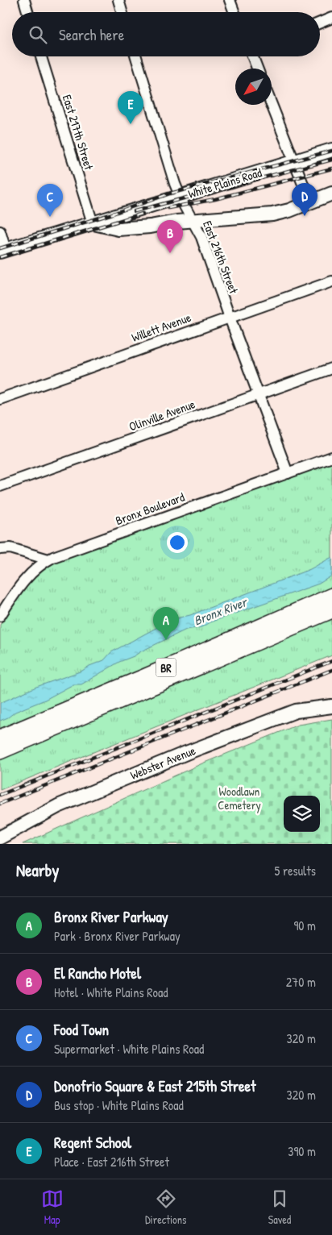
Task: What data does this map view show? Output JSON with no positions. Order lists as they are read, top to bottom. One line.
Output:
{"streets":{"highway":["BR"],"main road":["White Plains Road","Webster Avenue"],"street":["East 217th Street","East 216th Street","Willett Avenue","Olinville Avenue","Bronx Boulevard"]},"crossings":[["East 217th Street","White Plains Road"],["White Plains Road","East 216th Street"],["East 216th Street","Willett Avenue"],["East 216th Street","Olinville Avenue"],["East 216th Street","Bronx Boulevard"]],"water":["Bronx River"],"parks":["Woodlawn Cemetery"],"north":"bottom left","page":{"search":"Search here","pins":["E","D","C","B","A"],"heading":["Nearby","5 results"],"list":[{"mark":"A","name":"Bronx River Parkway","note":"Park · Bronx River Parkway","value":"90 m"},{"mark":"B","name":"El Rancho Motel","note":"Hotel · White Plains Road","value":"270 m"},{"mark":"C","name":"Food Town","note":"Supermarket · White Plains Road","value":"320 m"},{"mark":"D","name":"Donofrio Square & East 215th Street","note":"Bus stop · White Plains Road","value":"320 m"},{"mark":"E","name":"Regent School","note":"Place · East 216th Street","value":"390 m"}],"nav":["Map","Directions","Saved"]}}
